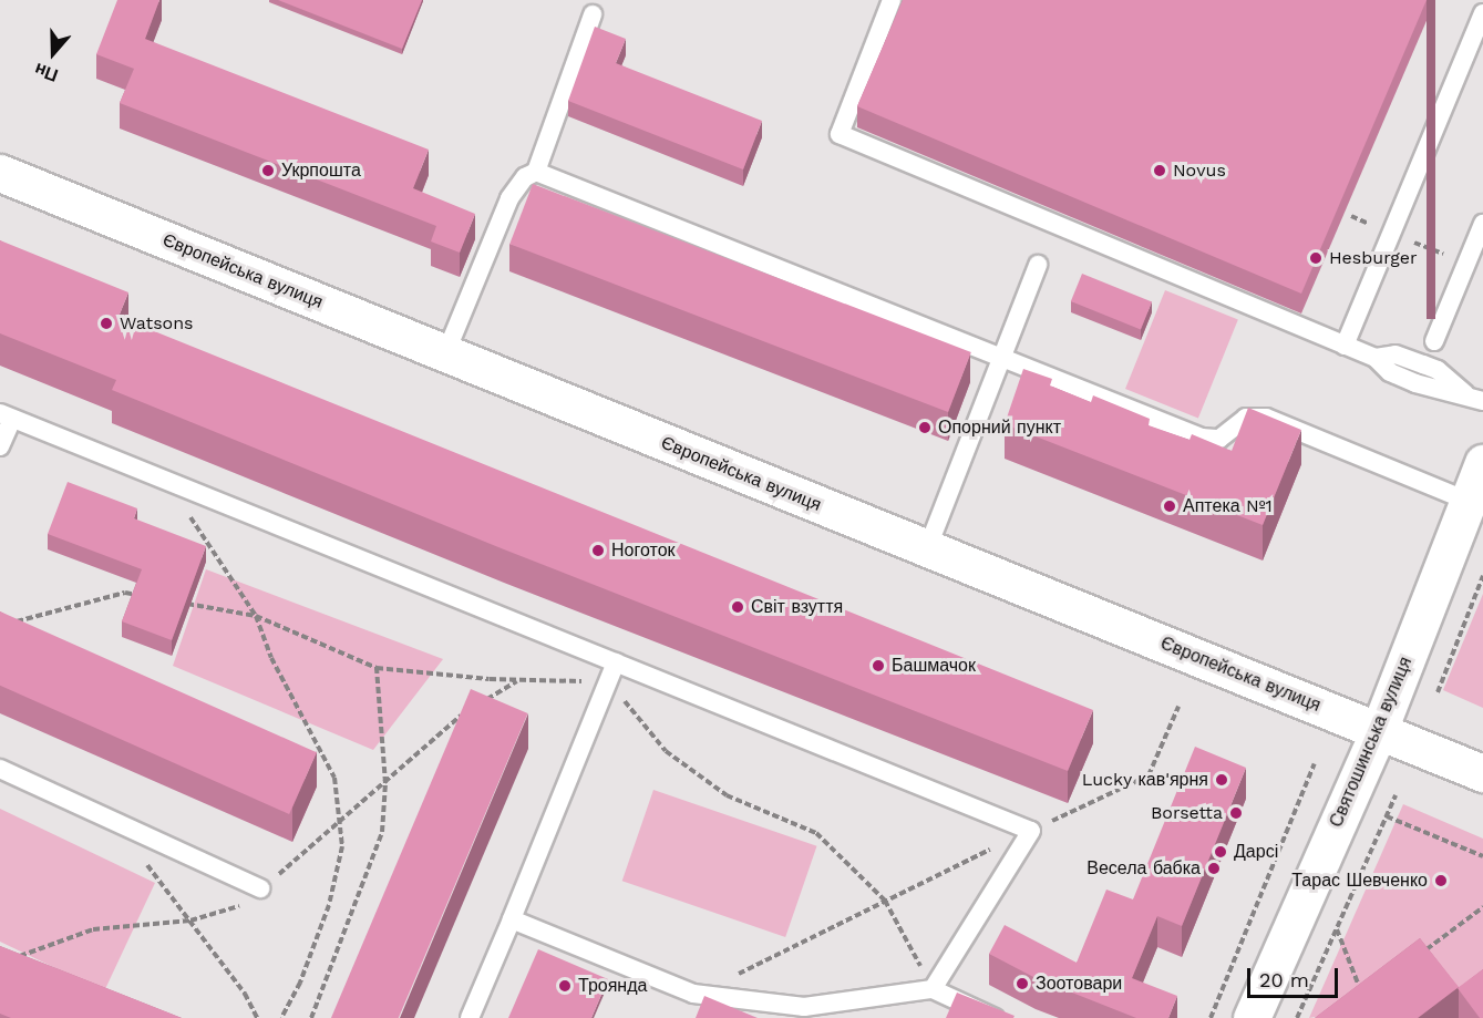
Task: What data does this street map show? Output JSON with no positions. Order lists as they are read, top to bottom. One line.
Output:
{"streets":{"street":["Європейська вулиця","Святошинська вулиця"]},"crossings":[["Європейська вулиця","Святошинська вулиця"]],"places":["Укрпошта","Novus","Hesburger","Watsons","Опорний пункт","Аптека №1","Ноготок","Світ взуття","Башмачок","Lucky кав'ярня","Borsetta","Дарсі","Весела бабка","Тарас Шевченко","Зоотовари","Троянда"],"scale_bar":"20 m","north":"bottom"}
